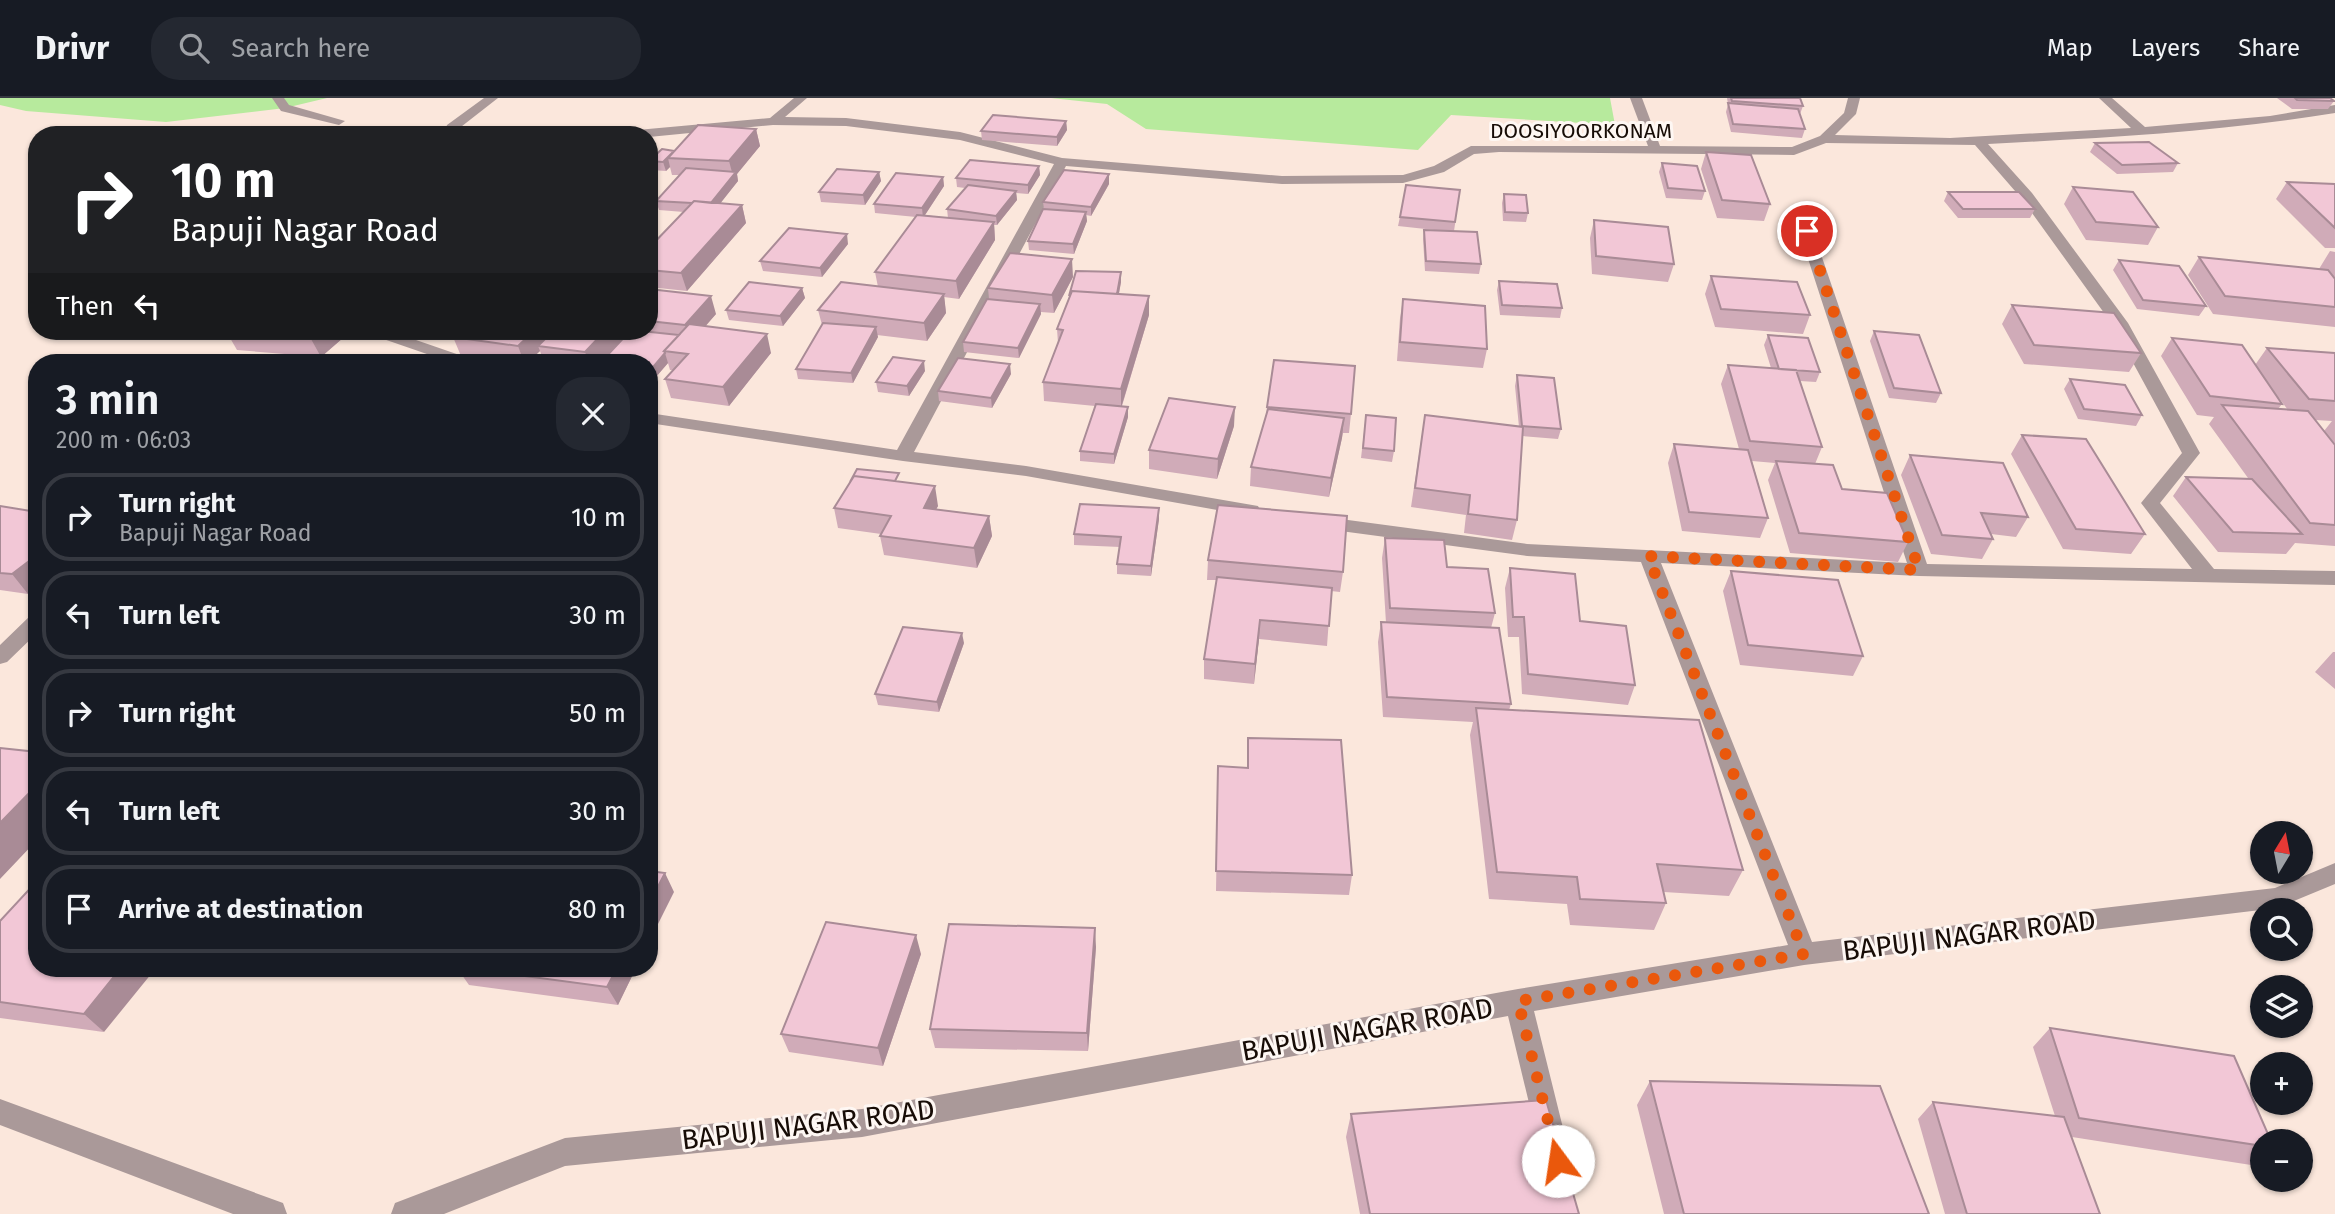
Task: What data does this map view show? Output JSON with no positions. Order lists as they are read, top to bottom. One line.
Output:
{"streets":{"street":["DOOSIYOORKONAM","BAPUJI NAGAR ROAD"]},"north":"top","page":{"header":"Drivr","search":"Search here","nav":["Map","Layers","Share"],"turn":["10 m","Bapuji Nagar Road"],"then":"Then","heading":["3 min","200 m · 06:03"],"list":[{"name":"Turn right","note":"Bapuji Nagar Road","value":"10 m"},{"name":"Turn left","value":"30 m"},{"name":"Turn right","value":"50 m"},{"name":"Turn left","value":"30 m"},{"name":"Arrive at destination","value":"80 m"}],"map_buttons":["+","−"]}}
